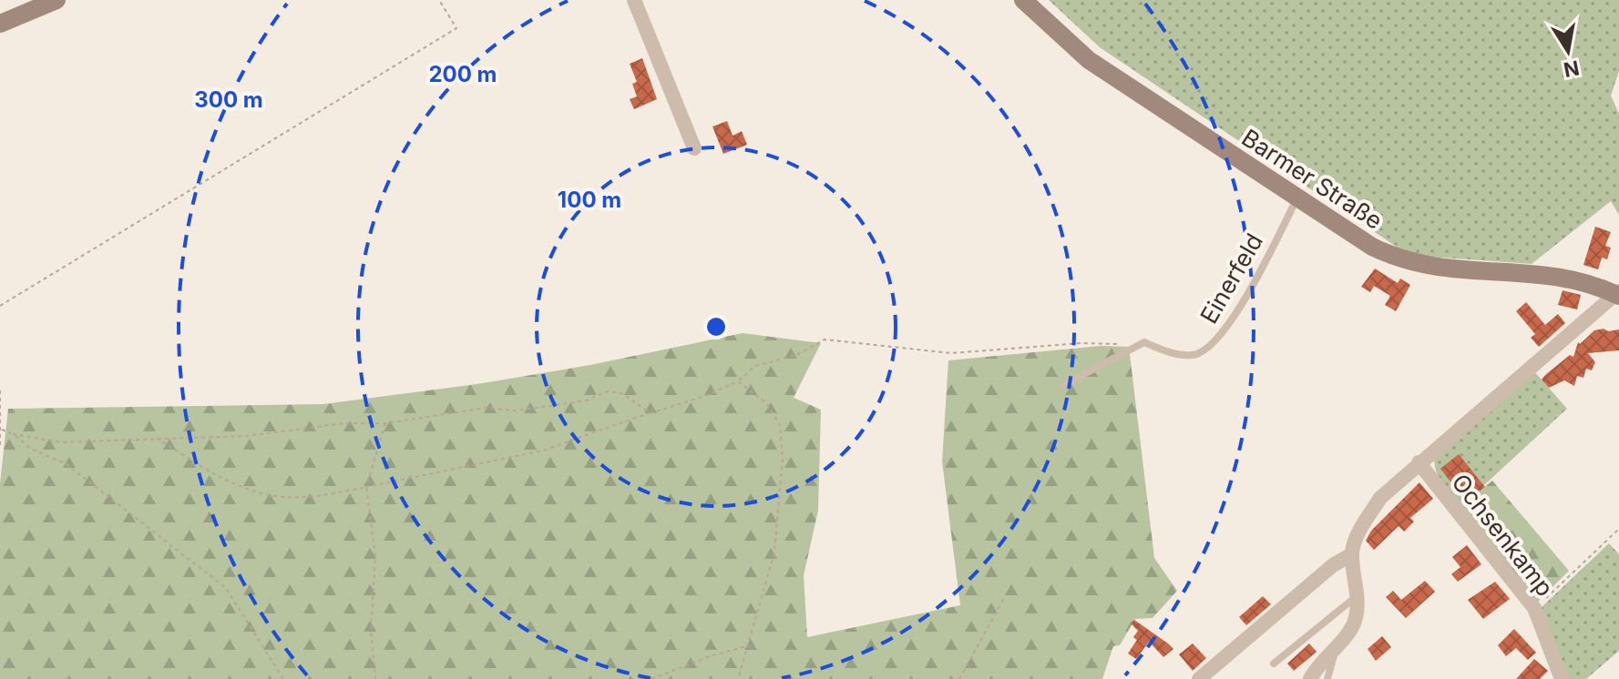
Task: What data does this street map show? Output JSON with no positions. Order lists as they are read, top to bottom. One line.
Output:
{"streets":{"main road":["Barmer Straße"],"street":["Ochsenkamp"],"lane":["Einerfeld"]},"crossings":[["Barmer Straße","Einerfeld"]],"north":"bottom","rings":["200 m","300 m","100 m"]}
